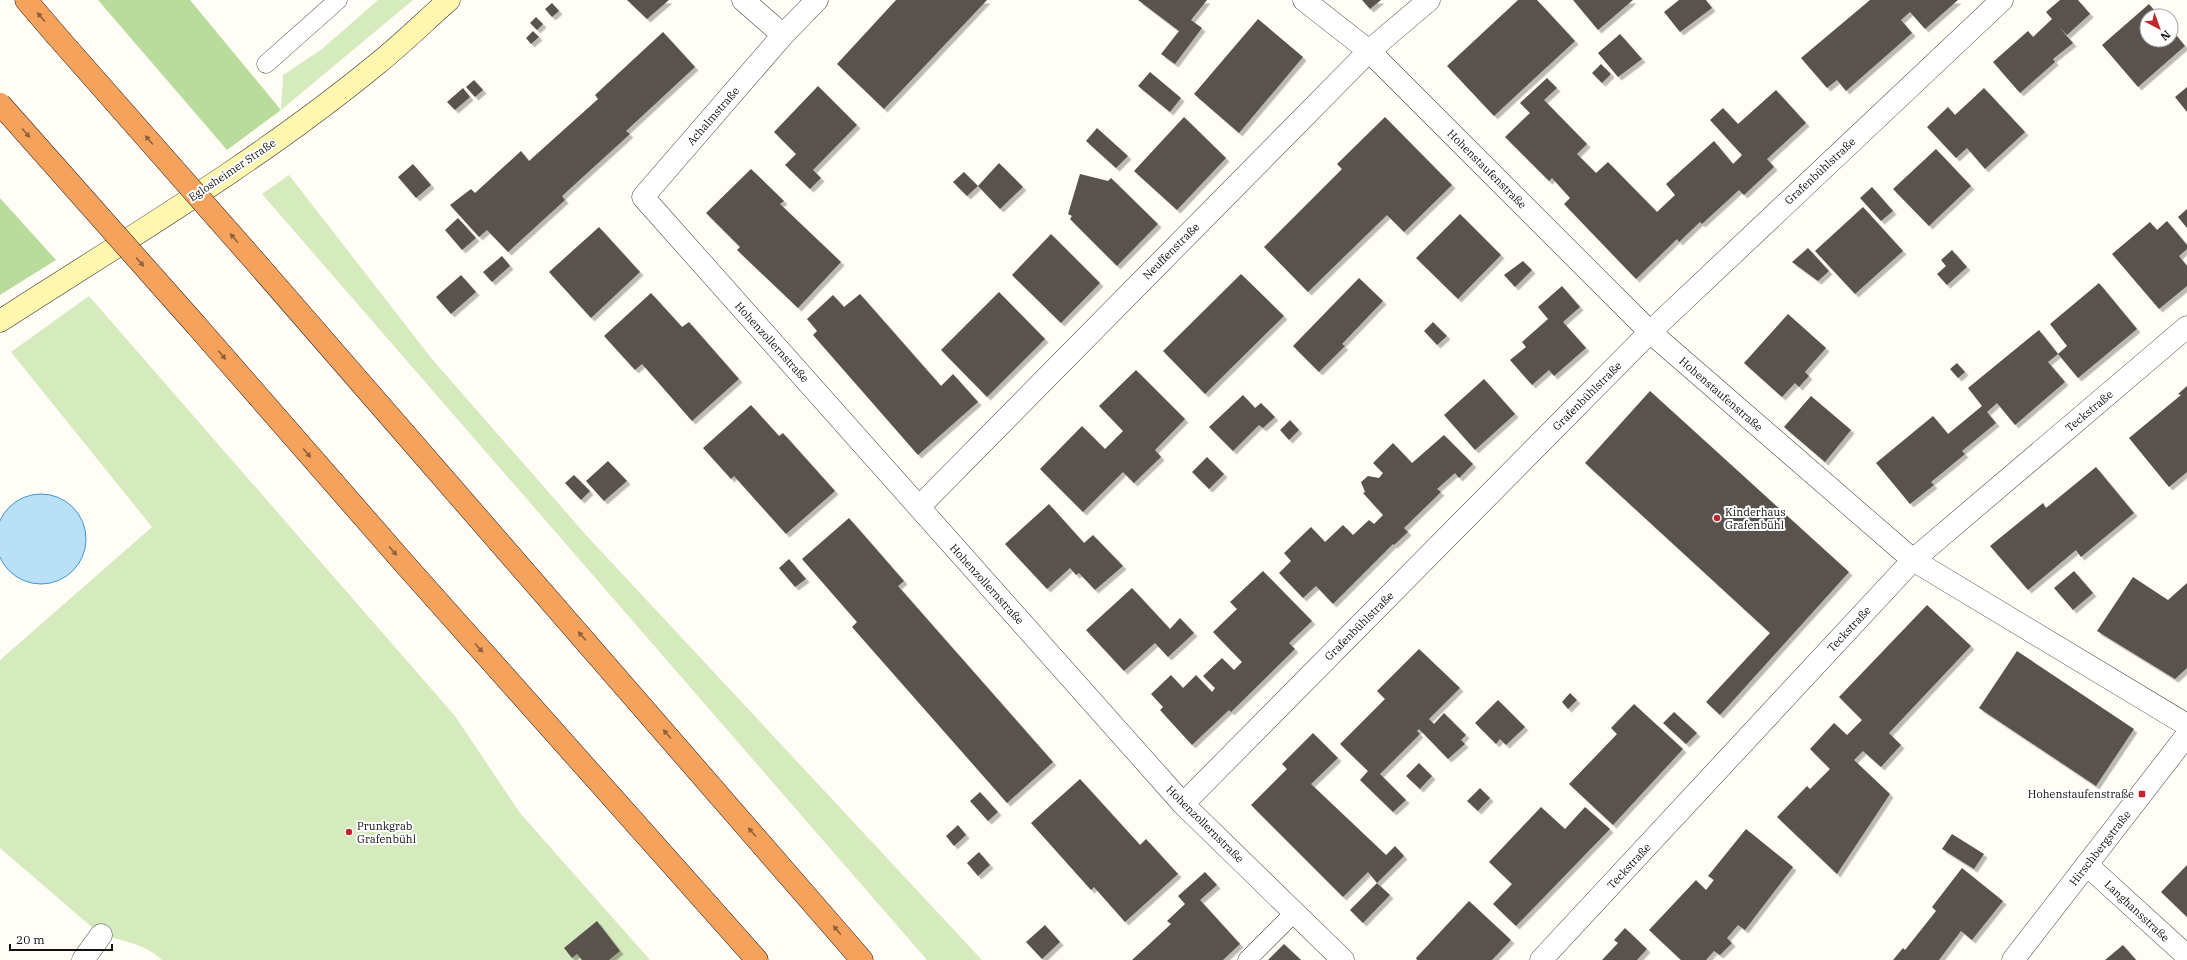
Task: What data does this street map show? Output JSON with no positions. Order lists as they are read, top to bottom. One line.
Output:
{"streets":{"main road":["Eglosheimer Straße"],"street":["Achalmstraße","Hohenstaufenstraße","Grafenbühlstraße","Neuffenstraße","Hohenzollernstraße","Teckstraße","Hirschbergstraße","Langhansstraße"]},"crossings":[["Achalmstraße","Hohenzollernstraße"],["Hohenstaufenstraße","Grafenbühlstraße"],["Hohenstaufenstraße","Neuffenstraße"],["Hohenstaufenstraße","Teckstraße"],["Grafenbühlstraße","Hohenzollernstraße"],["Neuffenstraße","Hohenzollernstraße"],["Hirschbergstraße","Langhansstraße"]],"places":{"other":["Kinderhaus Grafenbühl","Prunkgrab Grafenbühl"],"transit":["Hohenstaufenstraße"]},"scale_bar":"20 m","north":"bottom right"}
